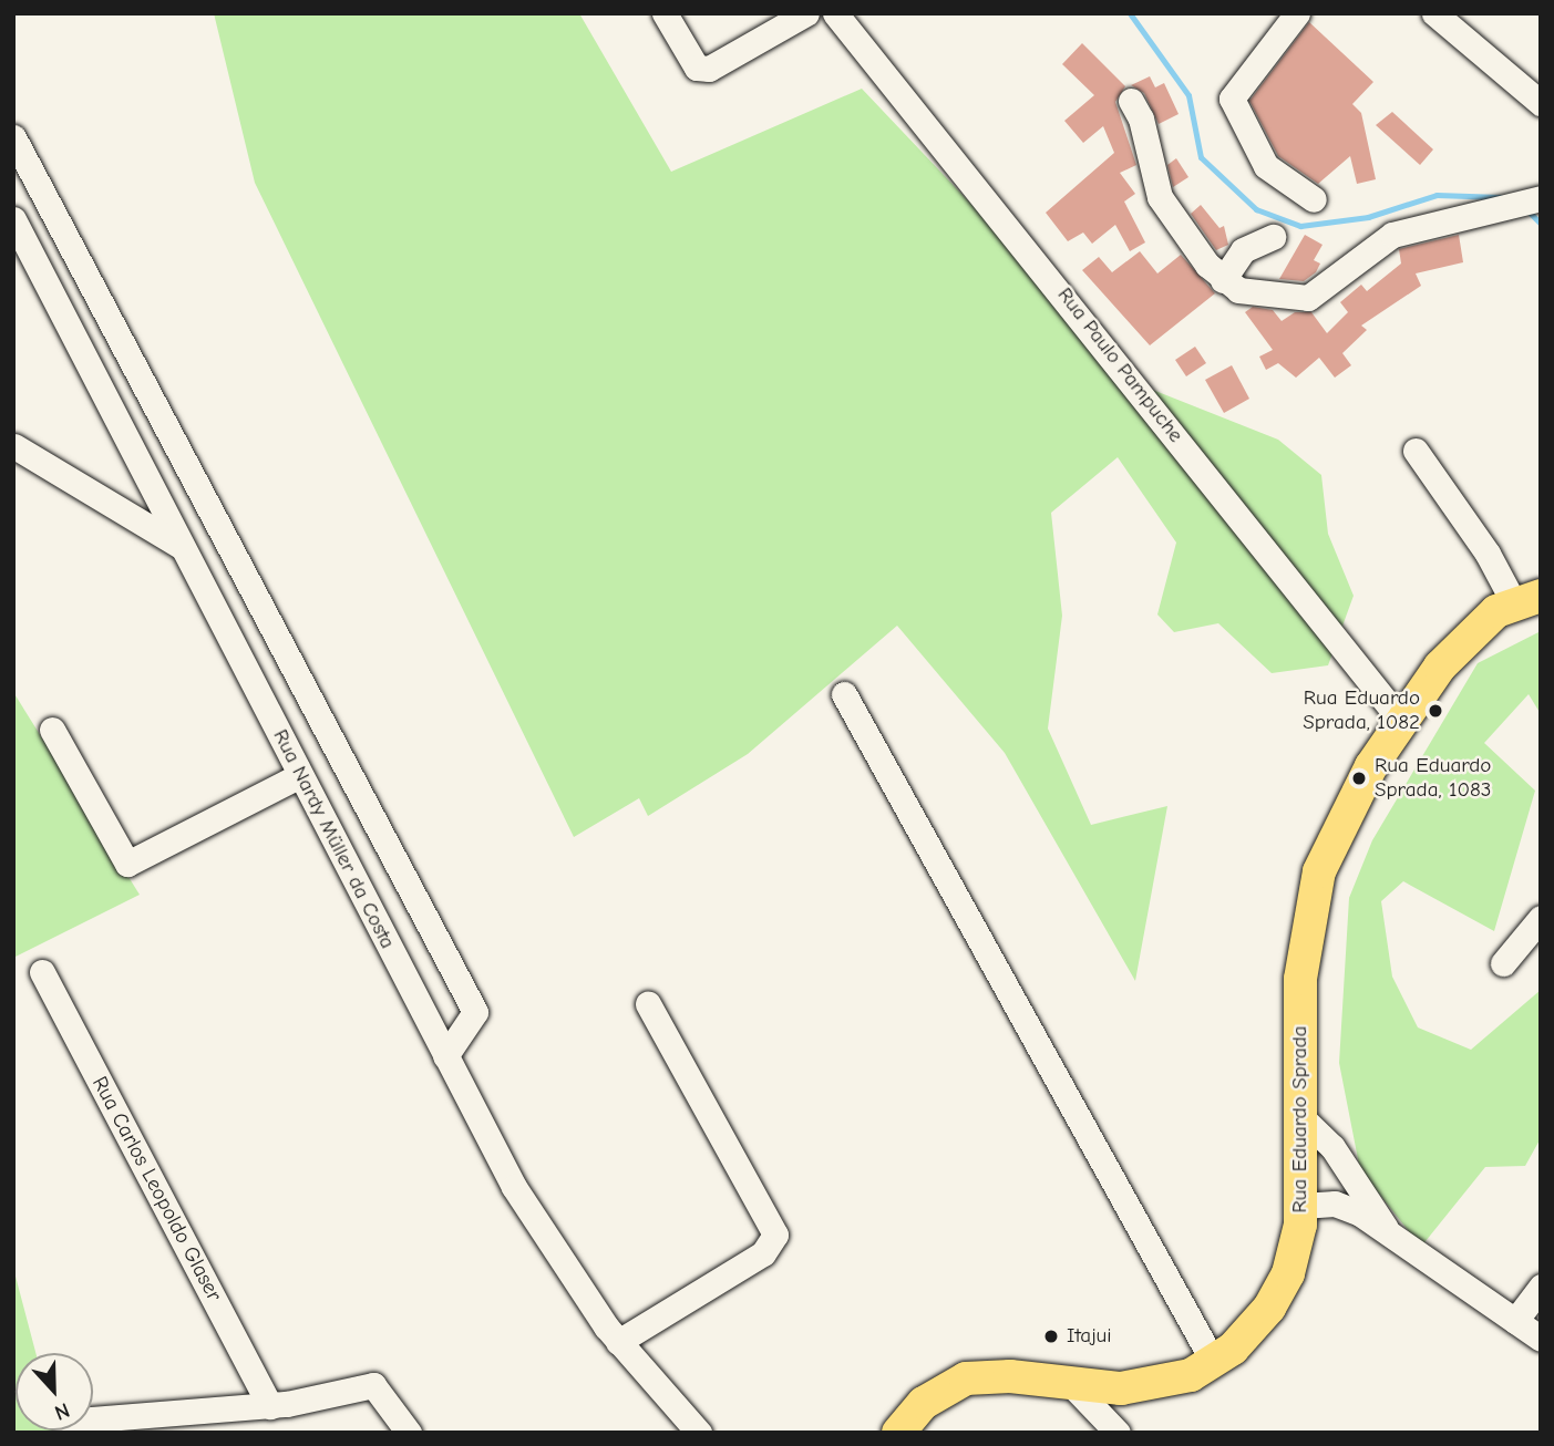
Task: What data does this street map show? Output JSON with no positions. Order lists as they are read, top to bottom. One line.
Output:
{"streets":{"main road":["Rua Eduardo Sprada"],"street":["Rua Paulo Pampuche","Rua Nardy Müller da Costa","Rua Carlos Leopoldo Glaser"]},"crossings":[["Rua Paulo Pampuche","Rua Eduardo Sprada"]],"places":["Rua Eduardo Sprada, 1082","Rua Eduardo Sprada, 1083","Itajui"],"north":"bottom"}
